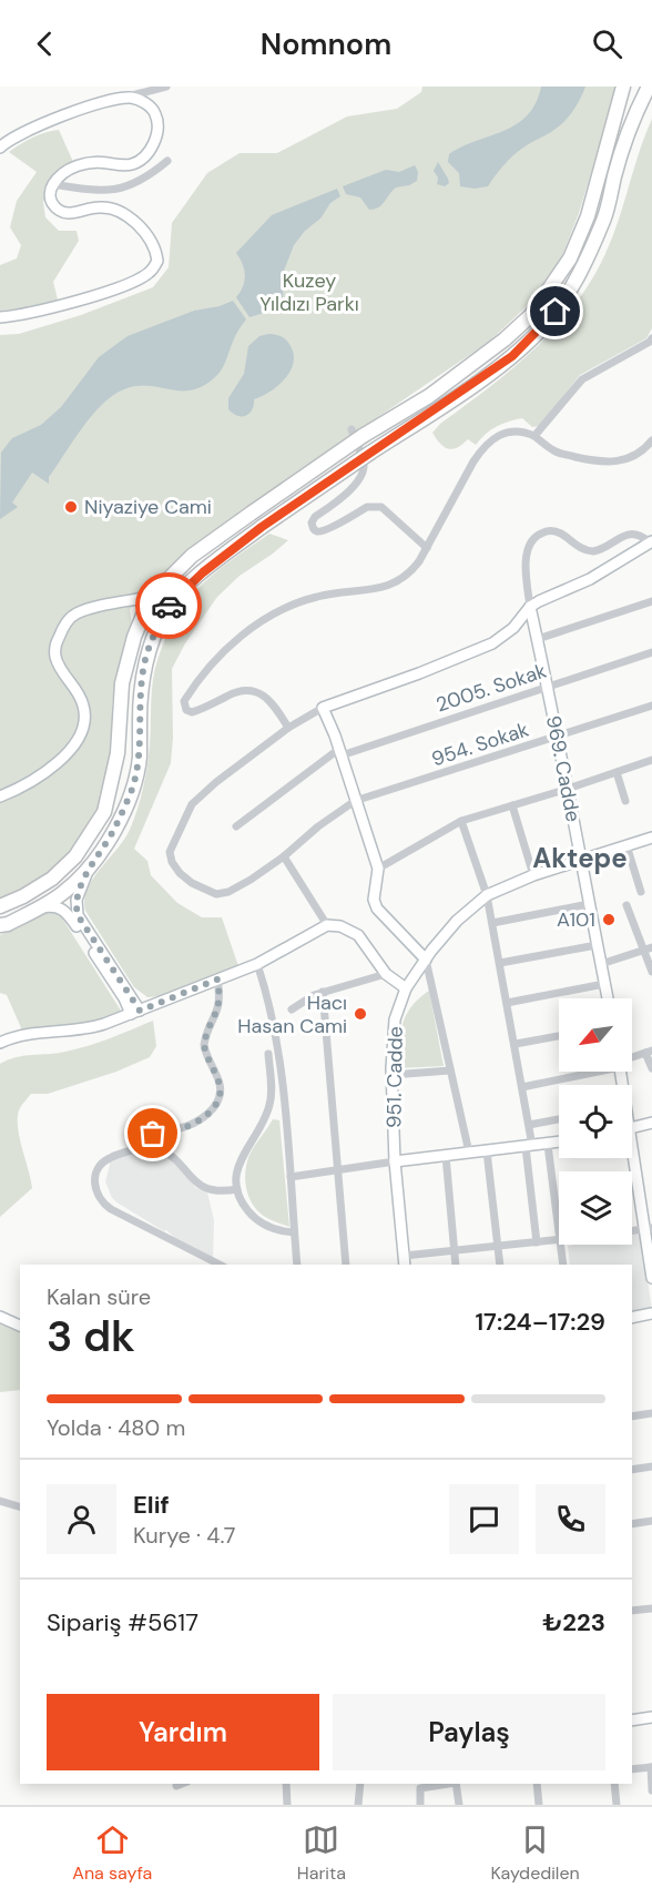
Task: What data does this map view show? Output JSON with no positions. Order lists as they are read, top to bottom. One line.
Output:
{"streets":{"street":["2005. Sokak","954. Sokak","969. Cadde","951. Cadde"]},"crossings":[["2005. Sokak","969. Cadde"],["954. Sokak","969. Cadde"],["969. Cadde","951. Cadde"]],"districts":["Aktepe"],"parks":["Kuzey Yıldızı Parkı"],"places":["Niyaziye Cami","A101","Hacı Hasan Cami"],"north":"bottom left","page":{"header":"Nomnom","heading":["3 dk","Kalan süre","17:24–17:29"],"panel":["Elif","Kurye · 4.7","Sipariş #5617","₺223"],"bar":"Yolda · 480 m","buttons":["Yardım","Paylaş"],"tabs":["Ana sayfa","Harita","Kaydedilen"]}}
